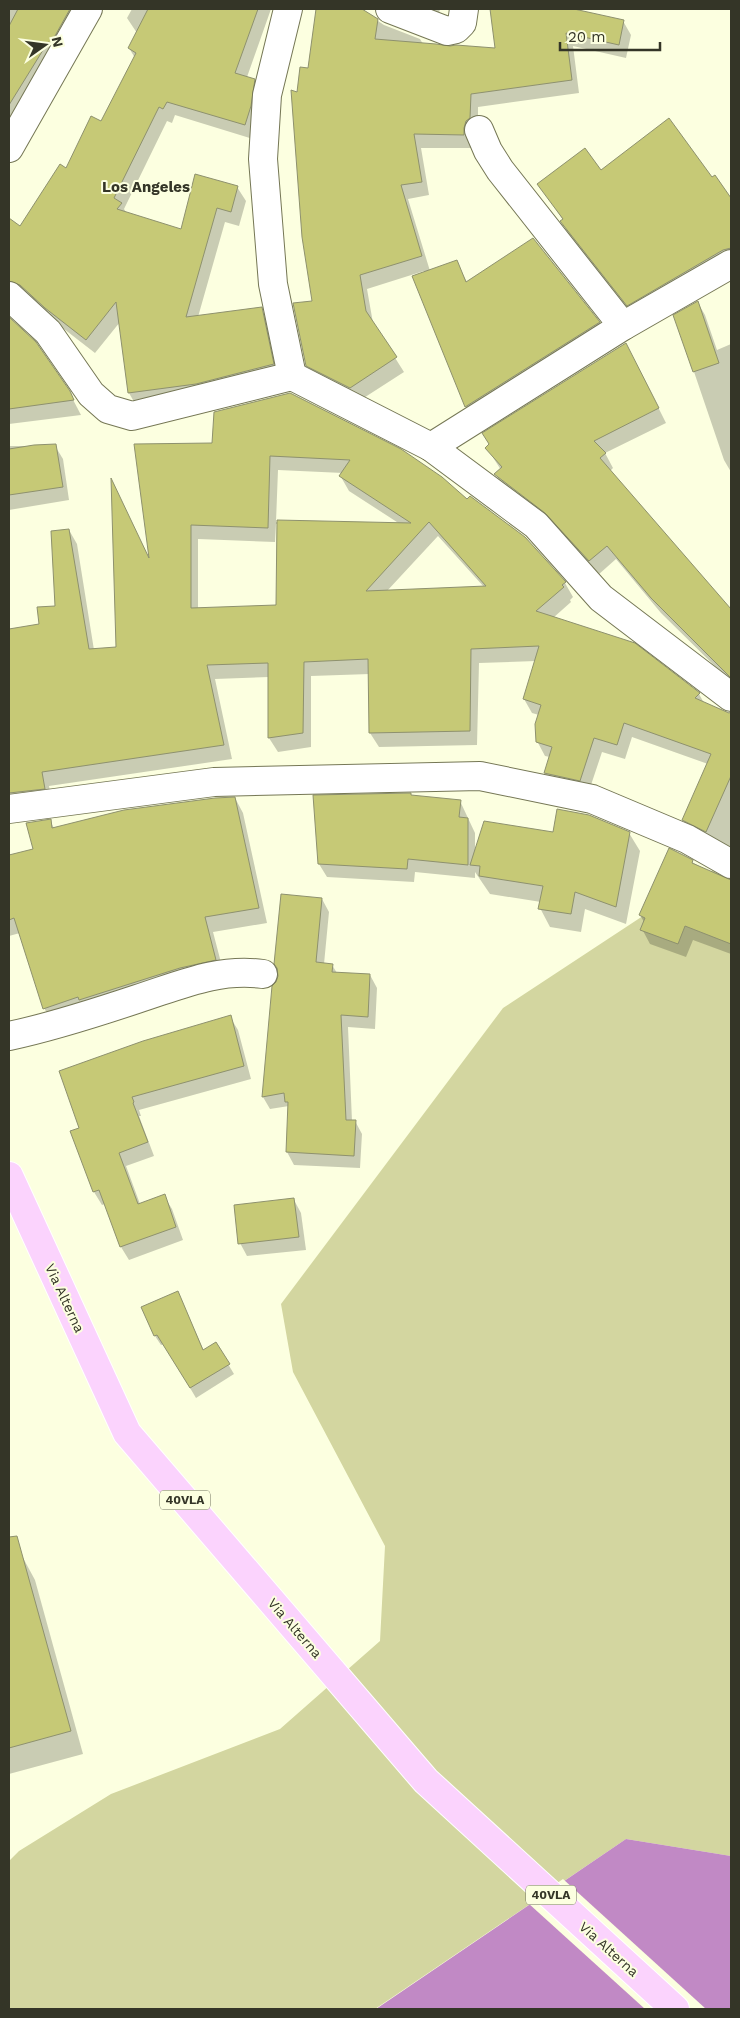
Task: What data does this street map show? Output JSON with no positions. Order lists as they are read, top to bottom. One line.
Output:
{"streets":{"main road":["Via Alterna","40VLA"]},"districts":["Los Angeles"],"scale_bar":"20 m","north":"right"}
